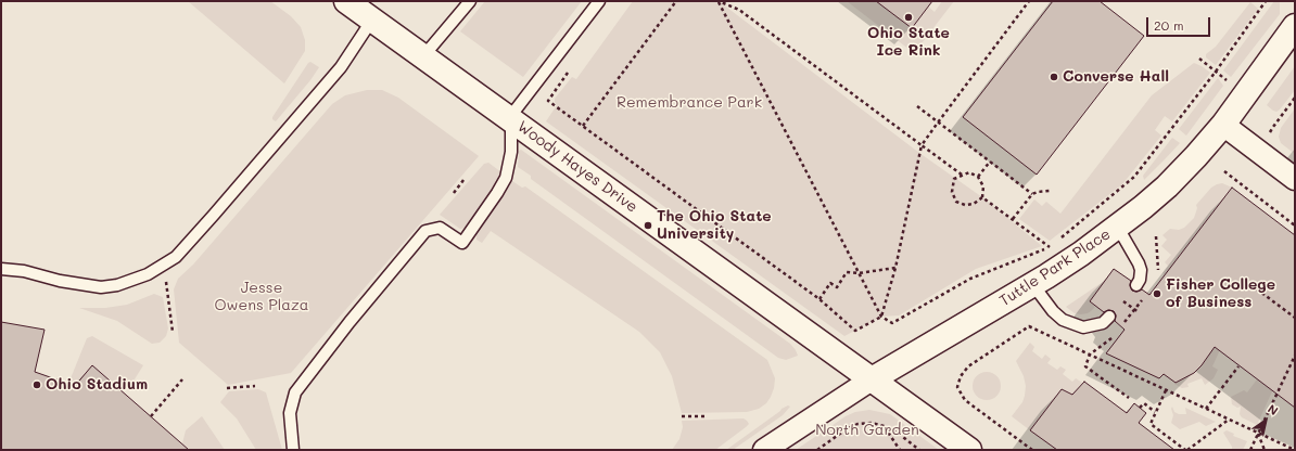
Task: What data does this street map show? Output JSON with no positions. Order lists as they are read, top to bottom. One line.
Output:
{"streets":{"street":["Woody Hayes Drive","Tuttle Park Place"]},"crossings":[["Woody Hayes Drive","Tuttle Park Place"]],"parks":["Remembrance Park","Jesse Owens Plaza","North Garden"],"places":["Ohio State Ice Rink","Converse Hall","The Ohio State University","Fisher College of Business","Ohio Stadium"],"scale_bar":"20 m","north":"top right"}
